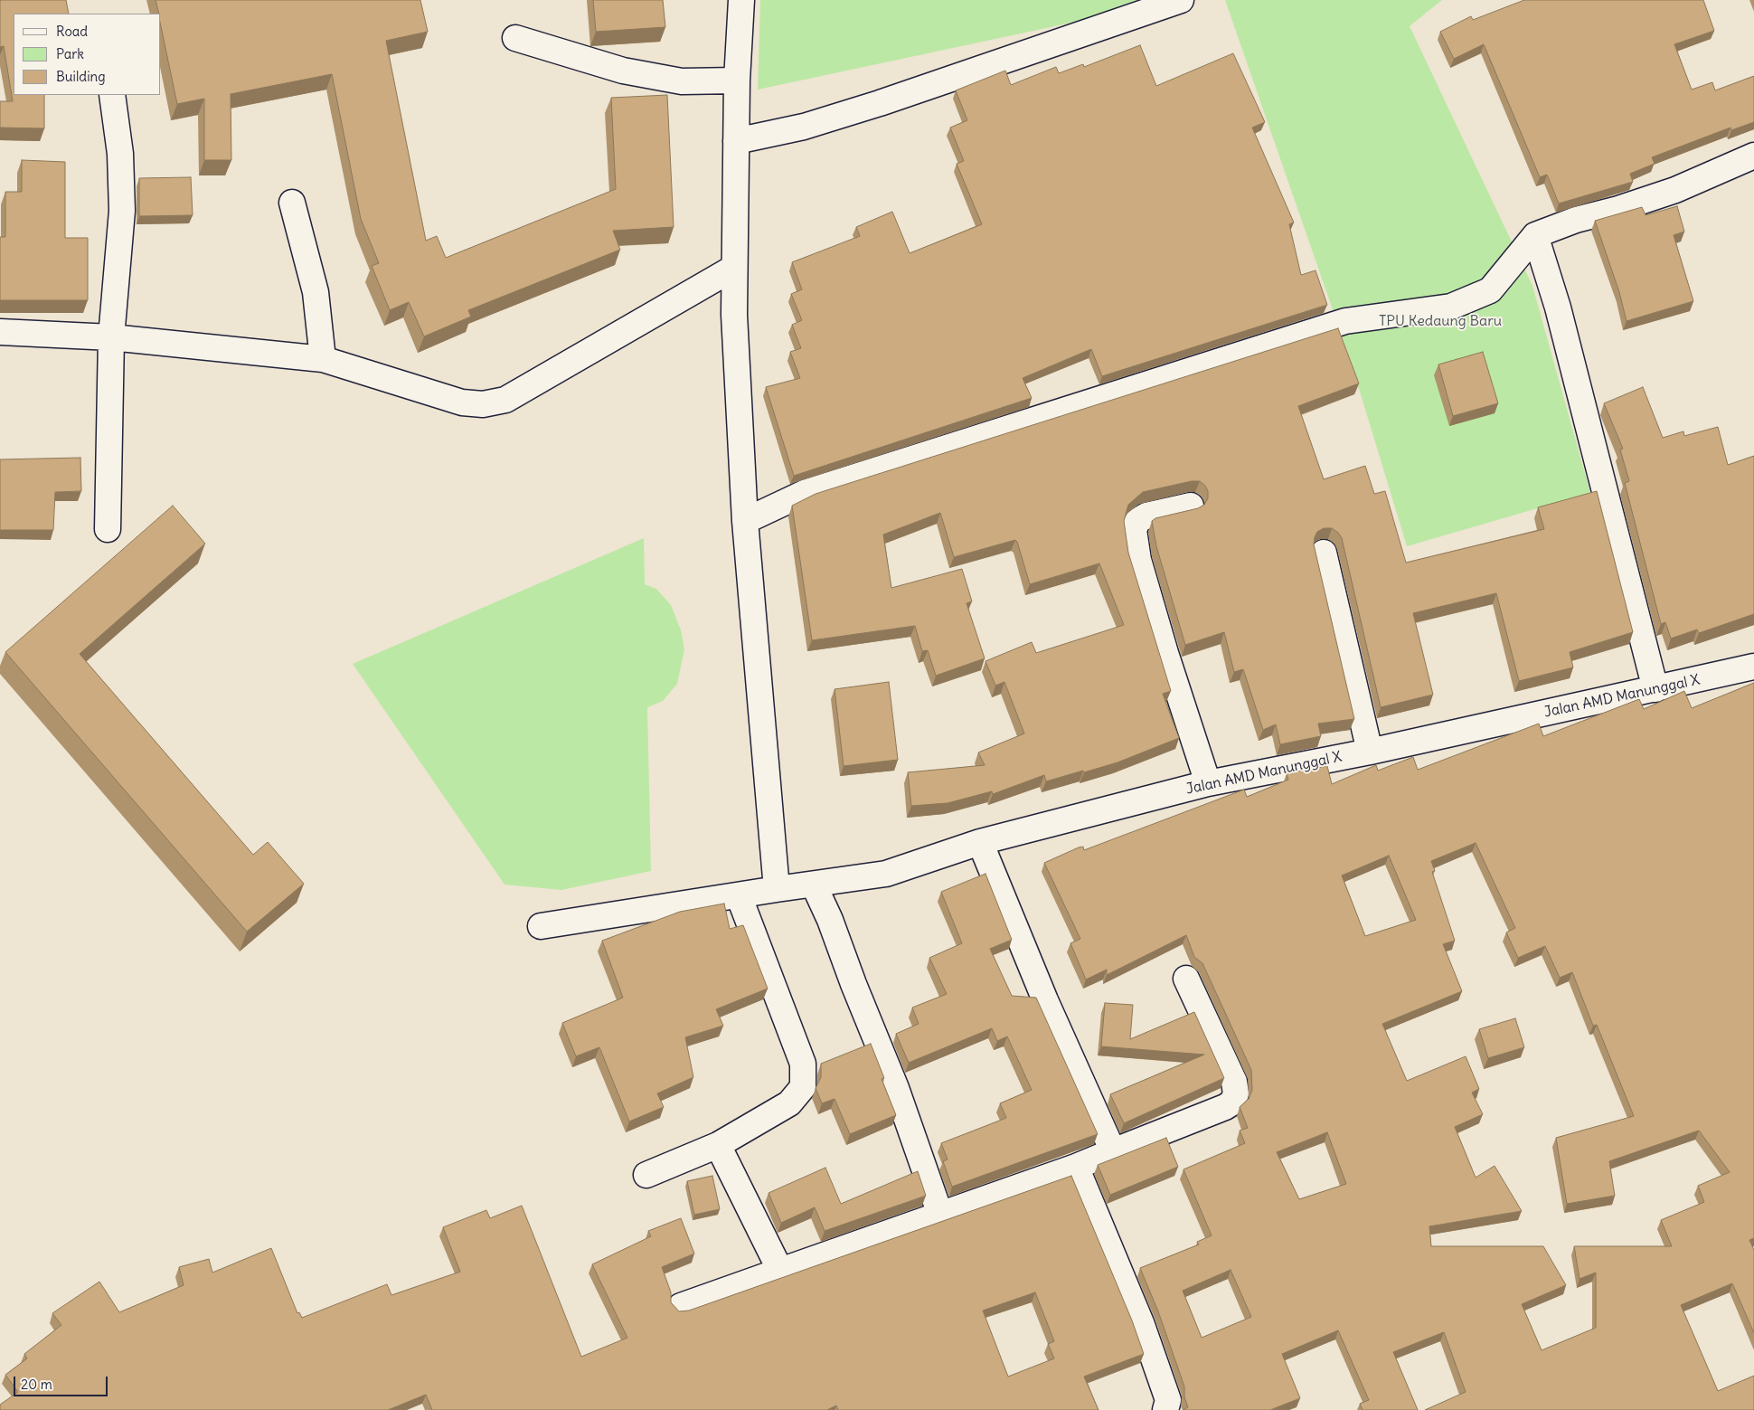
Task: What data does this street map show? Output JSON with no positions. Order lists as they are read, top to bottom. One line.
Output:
{"streets":{"street":["Jalan AMD Manunggal X"]},"parks":["TPU Kedaung Baru"],"legend":["Road","Park","Building"],"scale_bar":"20 m"}
